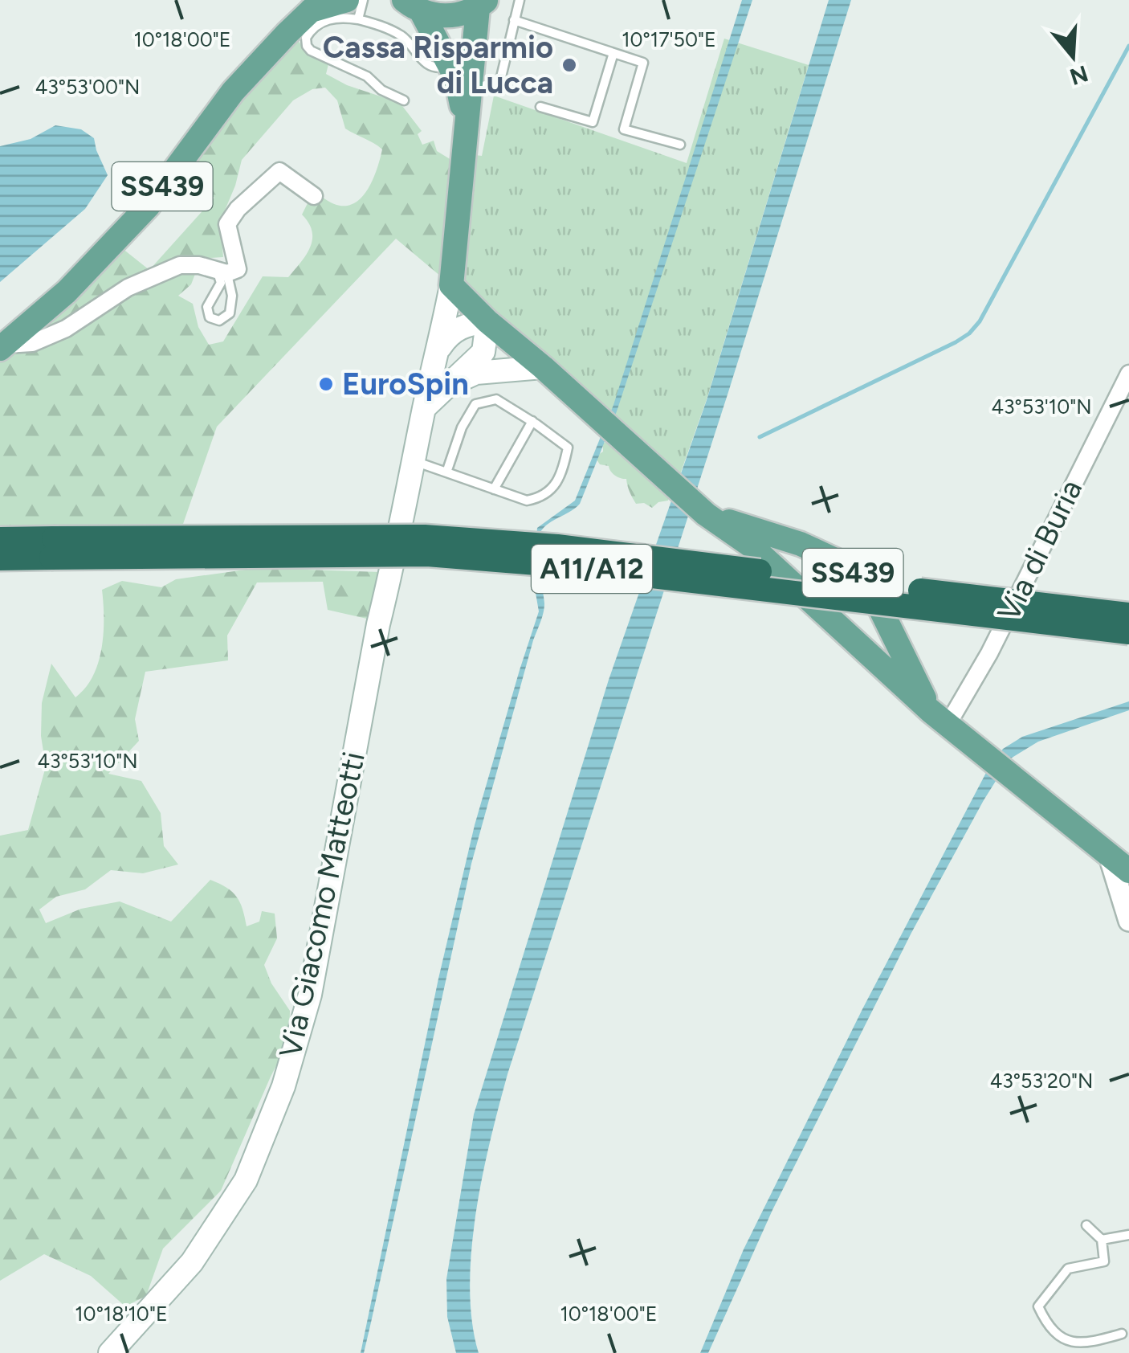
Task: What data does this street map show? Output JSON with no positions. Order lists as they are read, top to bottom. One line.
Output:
{"streets":{"highway":["A11/A12"],"main road":["SS439","Via Giacomo Matteotti"],"street":["Via di Buria"]},"crossings":[["SS439","Via di Buria"],["SS439","Via Giacomo Matteotti"]],"places":["Cassa Risparmio di Lucca","EuroSpin"],"north":"bottom","coordinates":["10°18'00\"E","10°17'50\"E","43°53'00\"N","43°53'10\"N","43°53'20\"N","10°18'10\"E"]}
